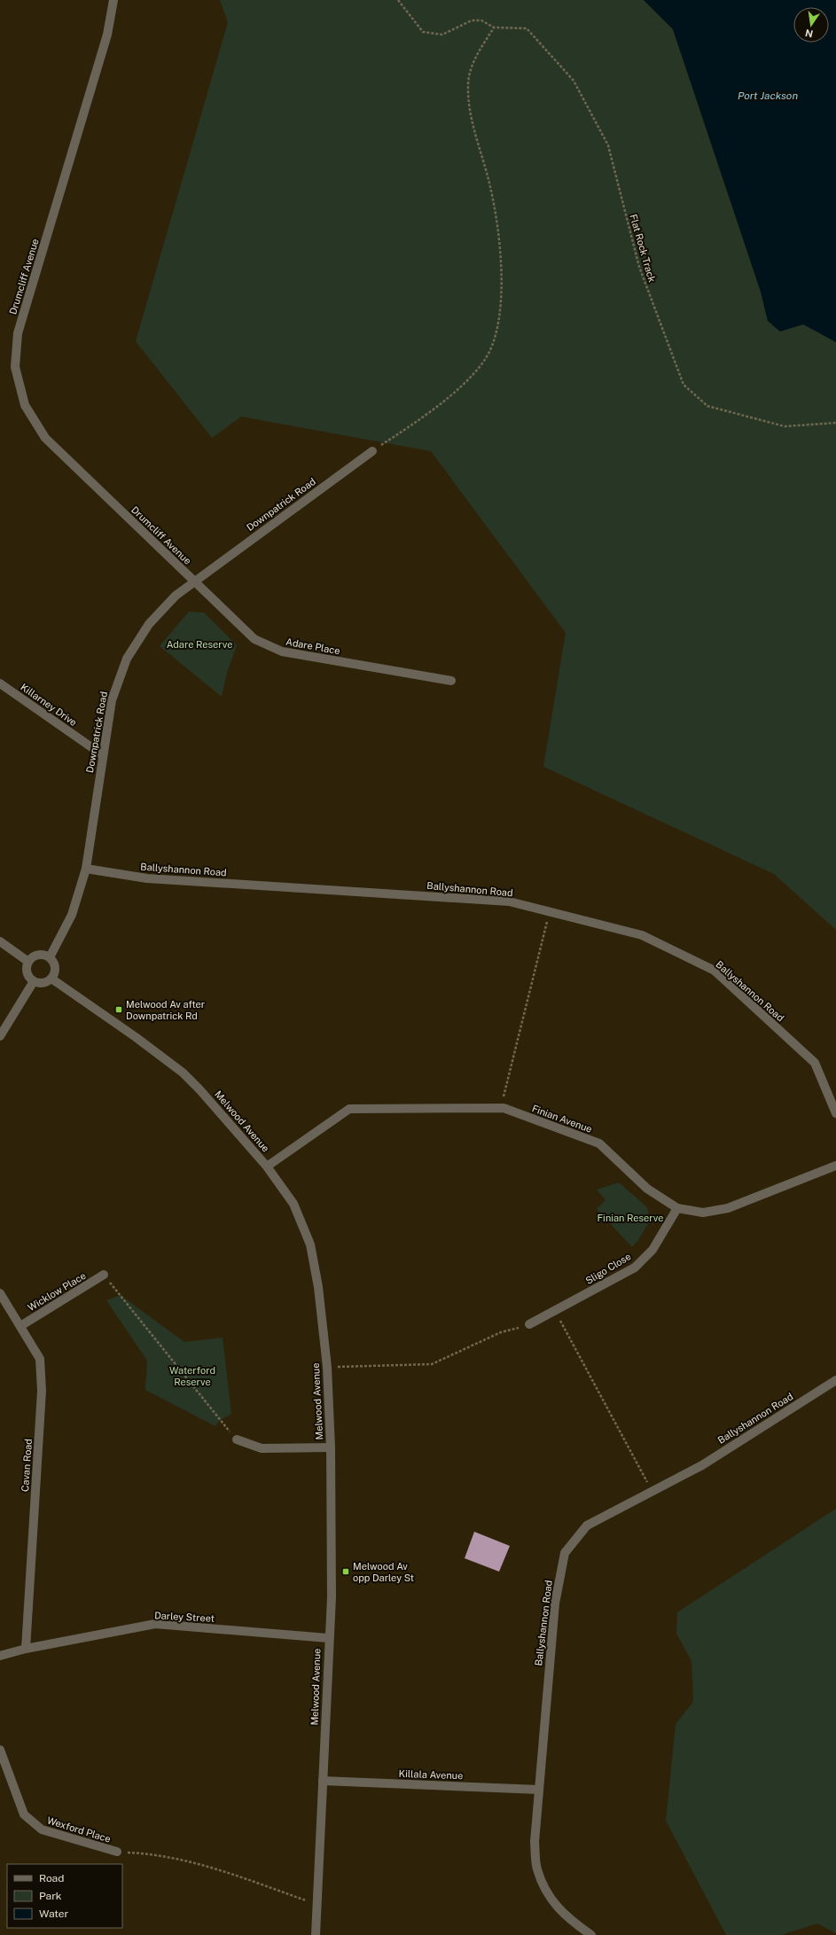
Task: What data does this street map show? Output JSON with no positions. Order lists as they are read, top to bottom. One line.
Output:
{"streets":{"street":["Drumcliff Avenue","Downpatrick Road","Adare Place","Killarney Drive","Ballyshannon Road","Finian Avenue","Melwood Avenue","Sligo Close","Wicklow Place","Cavan Road","Darley Street","Killala Avenue","Wexford Place"],"path":["Flat Rock Track"]},"crossings":[["Drumcliff Avenue","Downpatrick Road"],["Drumcliff Avenue","Adare Place"],["Downpatrick Road","Adare Place"],["Downpatrick Road","Killarney Drive"],["Downpatrick Road","Ballyshannon Road"],["Downpatrick Road","Melwood Avenue"],["Ballyshannon Road","Killala Avenue"],["Finian Avenue","Melwood Avenue"],["Finian Avenue","Sligo Close"],["Melwood Avenue","Darley Street"],["Melwood Avenue","Killala Avenue"],["Wicklow Place","Cavan Road"],["Cavan Road","Darley Street"]],"water":["Port Jackson"],"parks":["Adare Reserve","Finian Reserve","Waterford Reserve"],"places":{"transit":["Melwood Av after Downpatrick Rd","Melwood Av opp Darley St"]},"legend":["Road","Park","Water"],"north":"bottom"}
